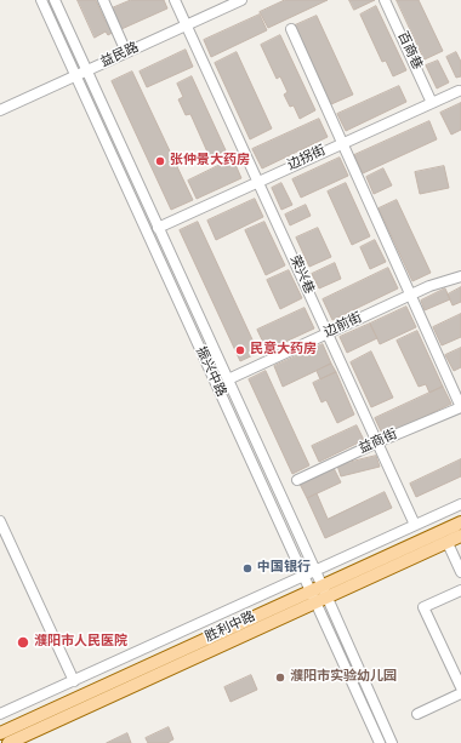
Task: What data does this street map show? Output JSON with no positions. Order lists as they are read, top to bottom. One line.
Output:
{"streets":{"main road":["胜利中路"],"street":["百商巷","益民路","边拐街","荣兴巷","边前街","振兴中路","益商街"]},"crossings":[["百商巷","边拐街"],["益民路","荣兴巷"],["益民路","振兴中路"],["边拐街","荣兴巷"],["边拐街","振兴中路"],["荣兴巷","边前街"],["荣兴巷","益商街"],["边前街","振兴中路"],["振兴中路","胜利中路"]],"places":["张仲景大药房","民意大药房","中国银行","濮阳市人民医院","濮阳市实验幼儿园"]}
